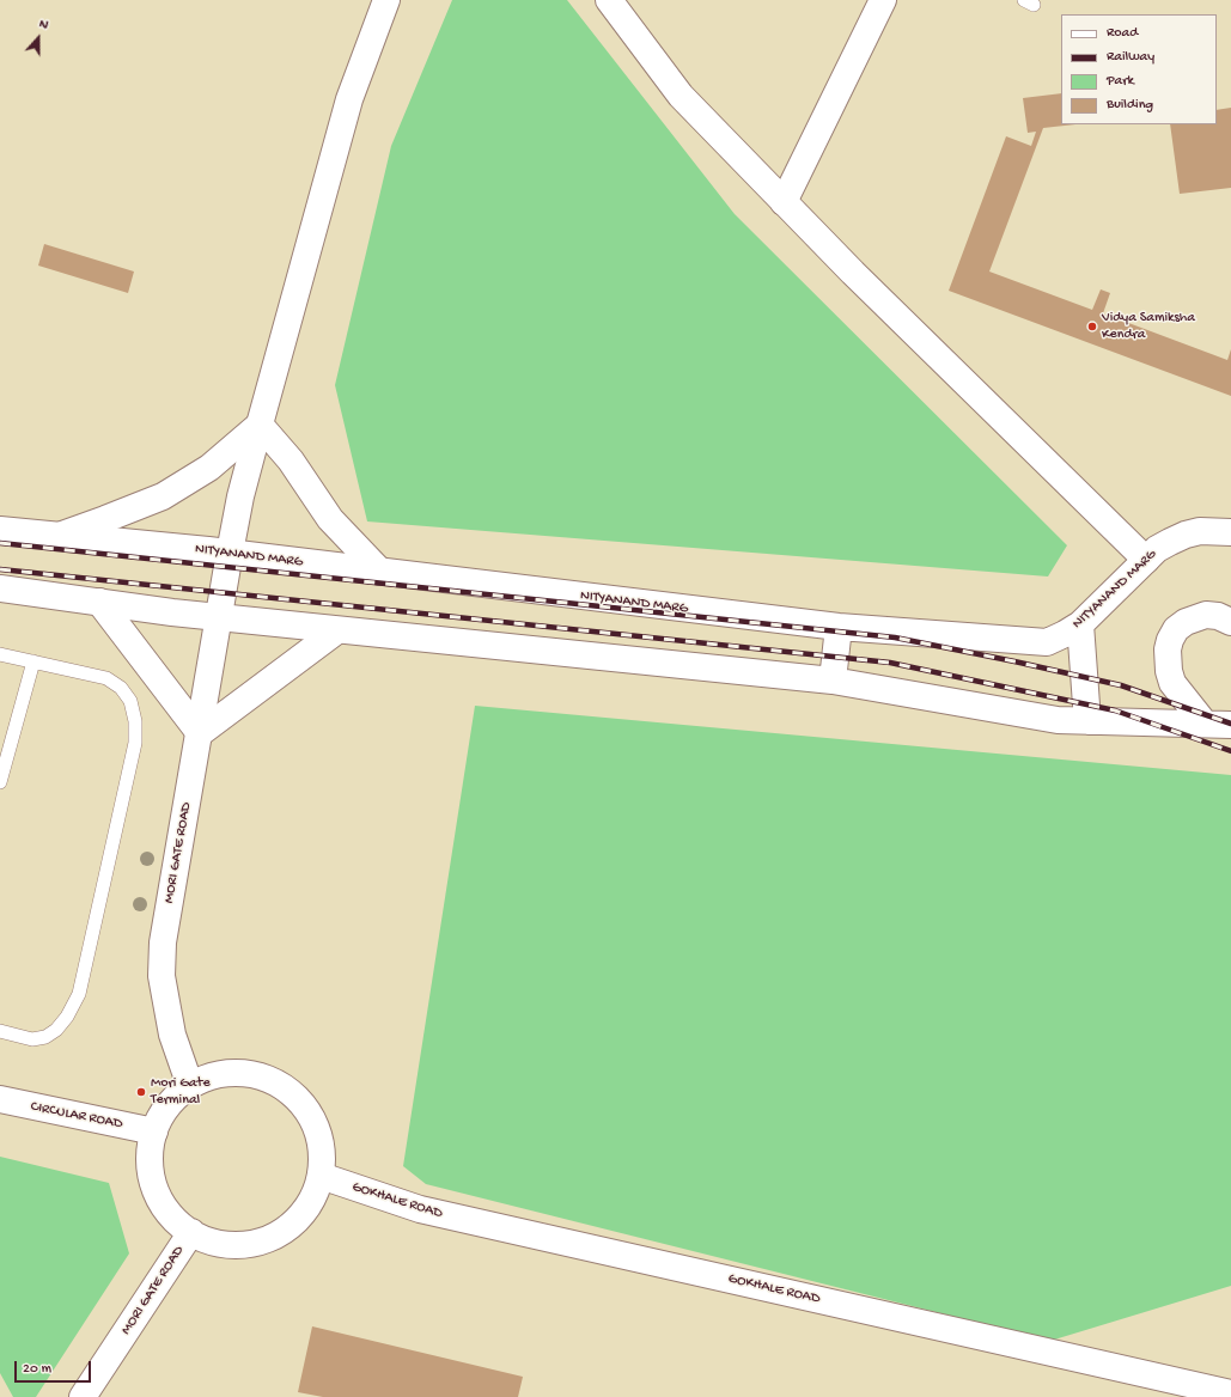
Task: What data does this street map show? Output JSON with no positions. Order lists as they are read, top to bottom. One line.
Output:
{"streets":{"street":["NITYANAND MARG","MORI GATE ROAD","CIRCULAR ROAD","GOKHALE ROAD"]},"crossings":[["NITYANAND MARG","MORI GATE ROAD"]],"places":["Vidya Samiksha Kendra","Mori Gate Terminal"],"legend":["Road","Railway","Park","Building"],"scale_bar":"20 m","north":"top"}
